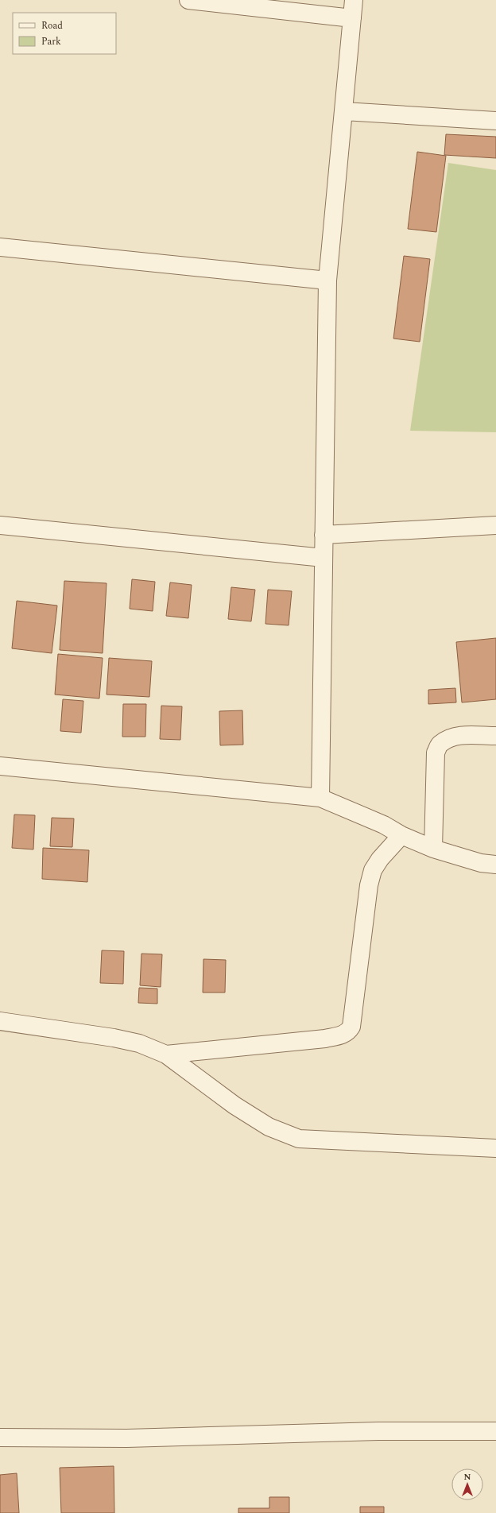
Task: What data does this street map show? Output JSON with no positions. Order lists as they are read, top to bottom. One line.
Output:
{"legend":["Road","Park"],"north":"top"}
